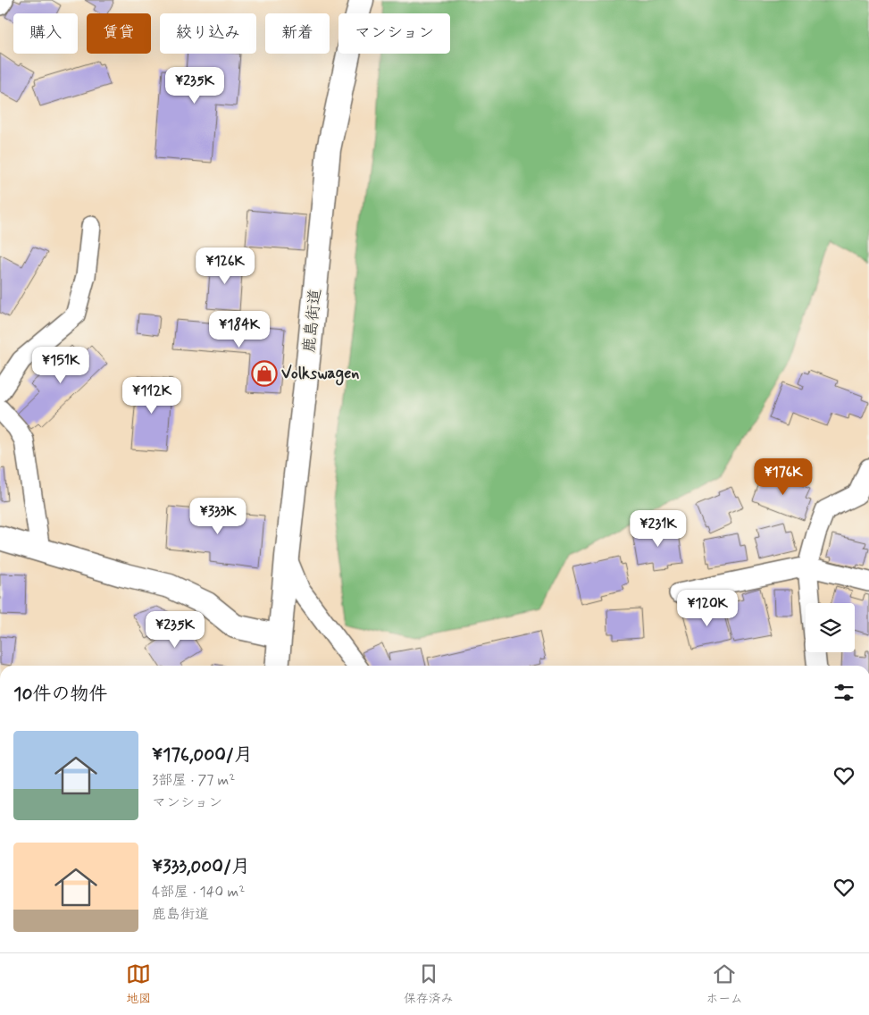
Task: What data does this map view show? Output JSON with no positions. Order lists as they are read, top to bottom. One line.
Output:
{"streets":{"street":["鹿島街道"]},"places":{"shop":["Volkswagen"]},"page":{"chip":["購入","賃貸","絞り込み","新着","マンション"],"price":["¥235K","¥126K","¥184K","¥151K","¥112K","¥176K","¥333K","¥231K","¥120K","¥235K"],"heading":"10件の物件","list":[{"name":"¥176,000/月","note":"3部屋 · 77 m² · マンション"},{"name":"¥333,000/月","note":"4部屋 · 140 m² · 鹿島街道"}],"tabs":["地図","保存済み","ホーム"]}}
